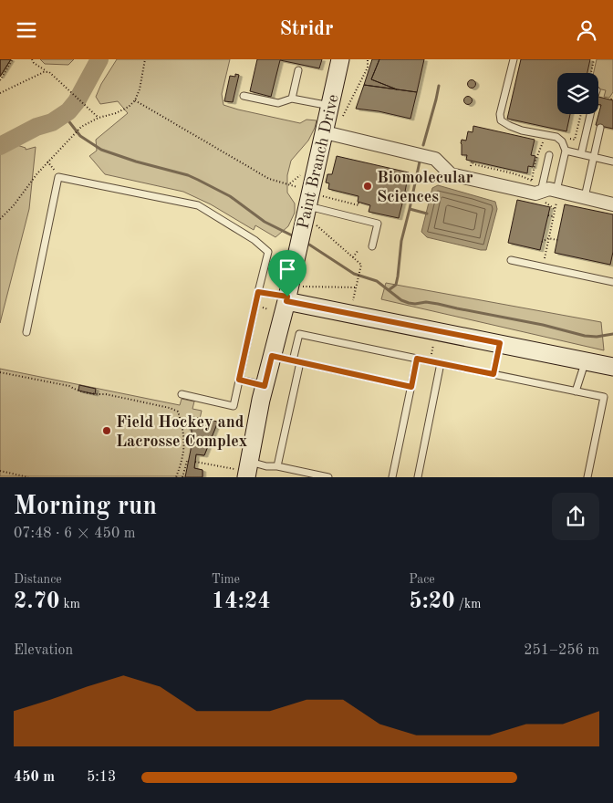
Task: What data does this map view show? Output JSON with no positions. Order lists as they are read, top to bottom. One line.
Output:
{"streets":{"street":["Paint Branch Drive"]},"places":["Biomolecular Sciences","Field Hockey and Lacrosse Complex"],"page":{"header":"Stridr","heading":["Morning run","07:48 · 6 × 450 m"],"stats":[["Distance","2.70 km"],["Time","14:24"],["Pace","5:20 /km"]],"chart":["Elevation","251–256 m"],"list":[{"name":"450 m","note":"5:13"}]}}
